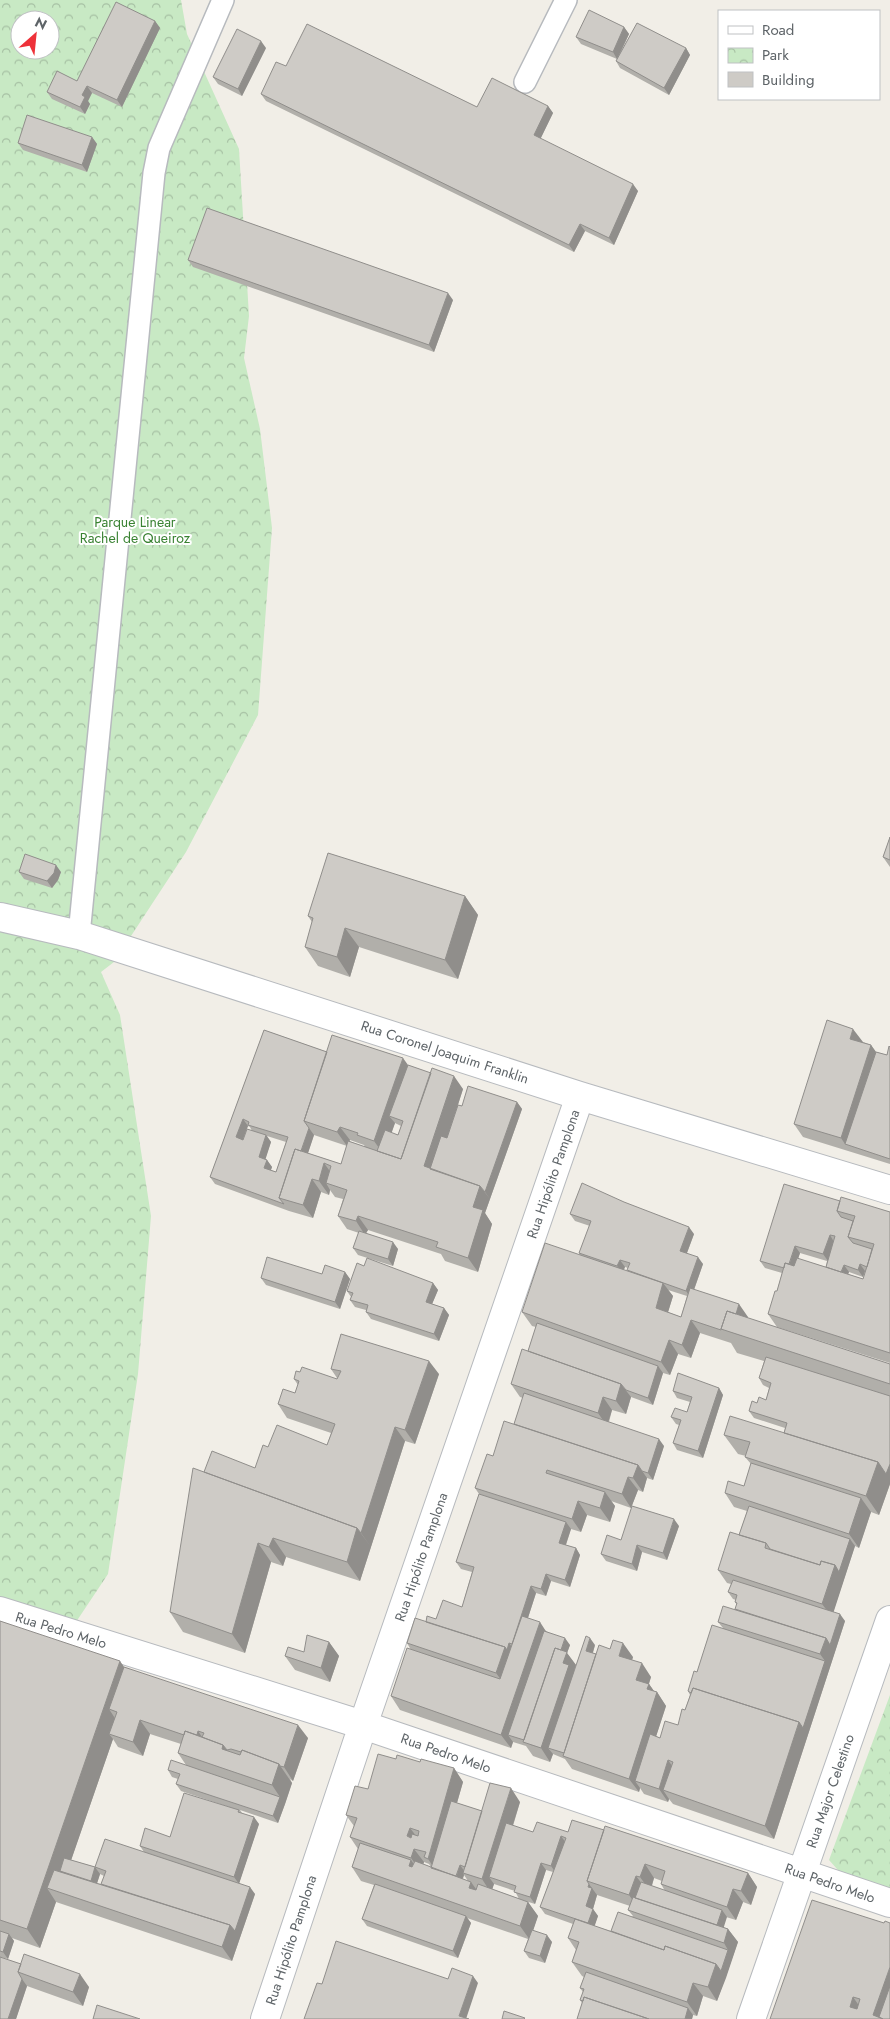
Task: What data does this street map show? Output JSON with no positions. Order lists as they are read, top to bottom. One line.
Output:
{"streets":{"street":["Rua Coronel Joaquim Franklin","Rua Hipólito Pamplona","Rua Pedro Melo","Rua Major Celestino"]},"crossings":[["Rua Coronel Joaquim Franklin","Rua Hipólito Pamplona"],["Rua Hipólito Pamplona","Rua Pedro Melo"],["Rua Pedro Melo","Rua Major Celestino"]],"parks":["Parque Linear Rachel de Queiroz"],"legend":["Road","Park","Building"],"north":"top right"}
